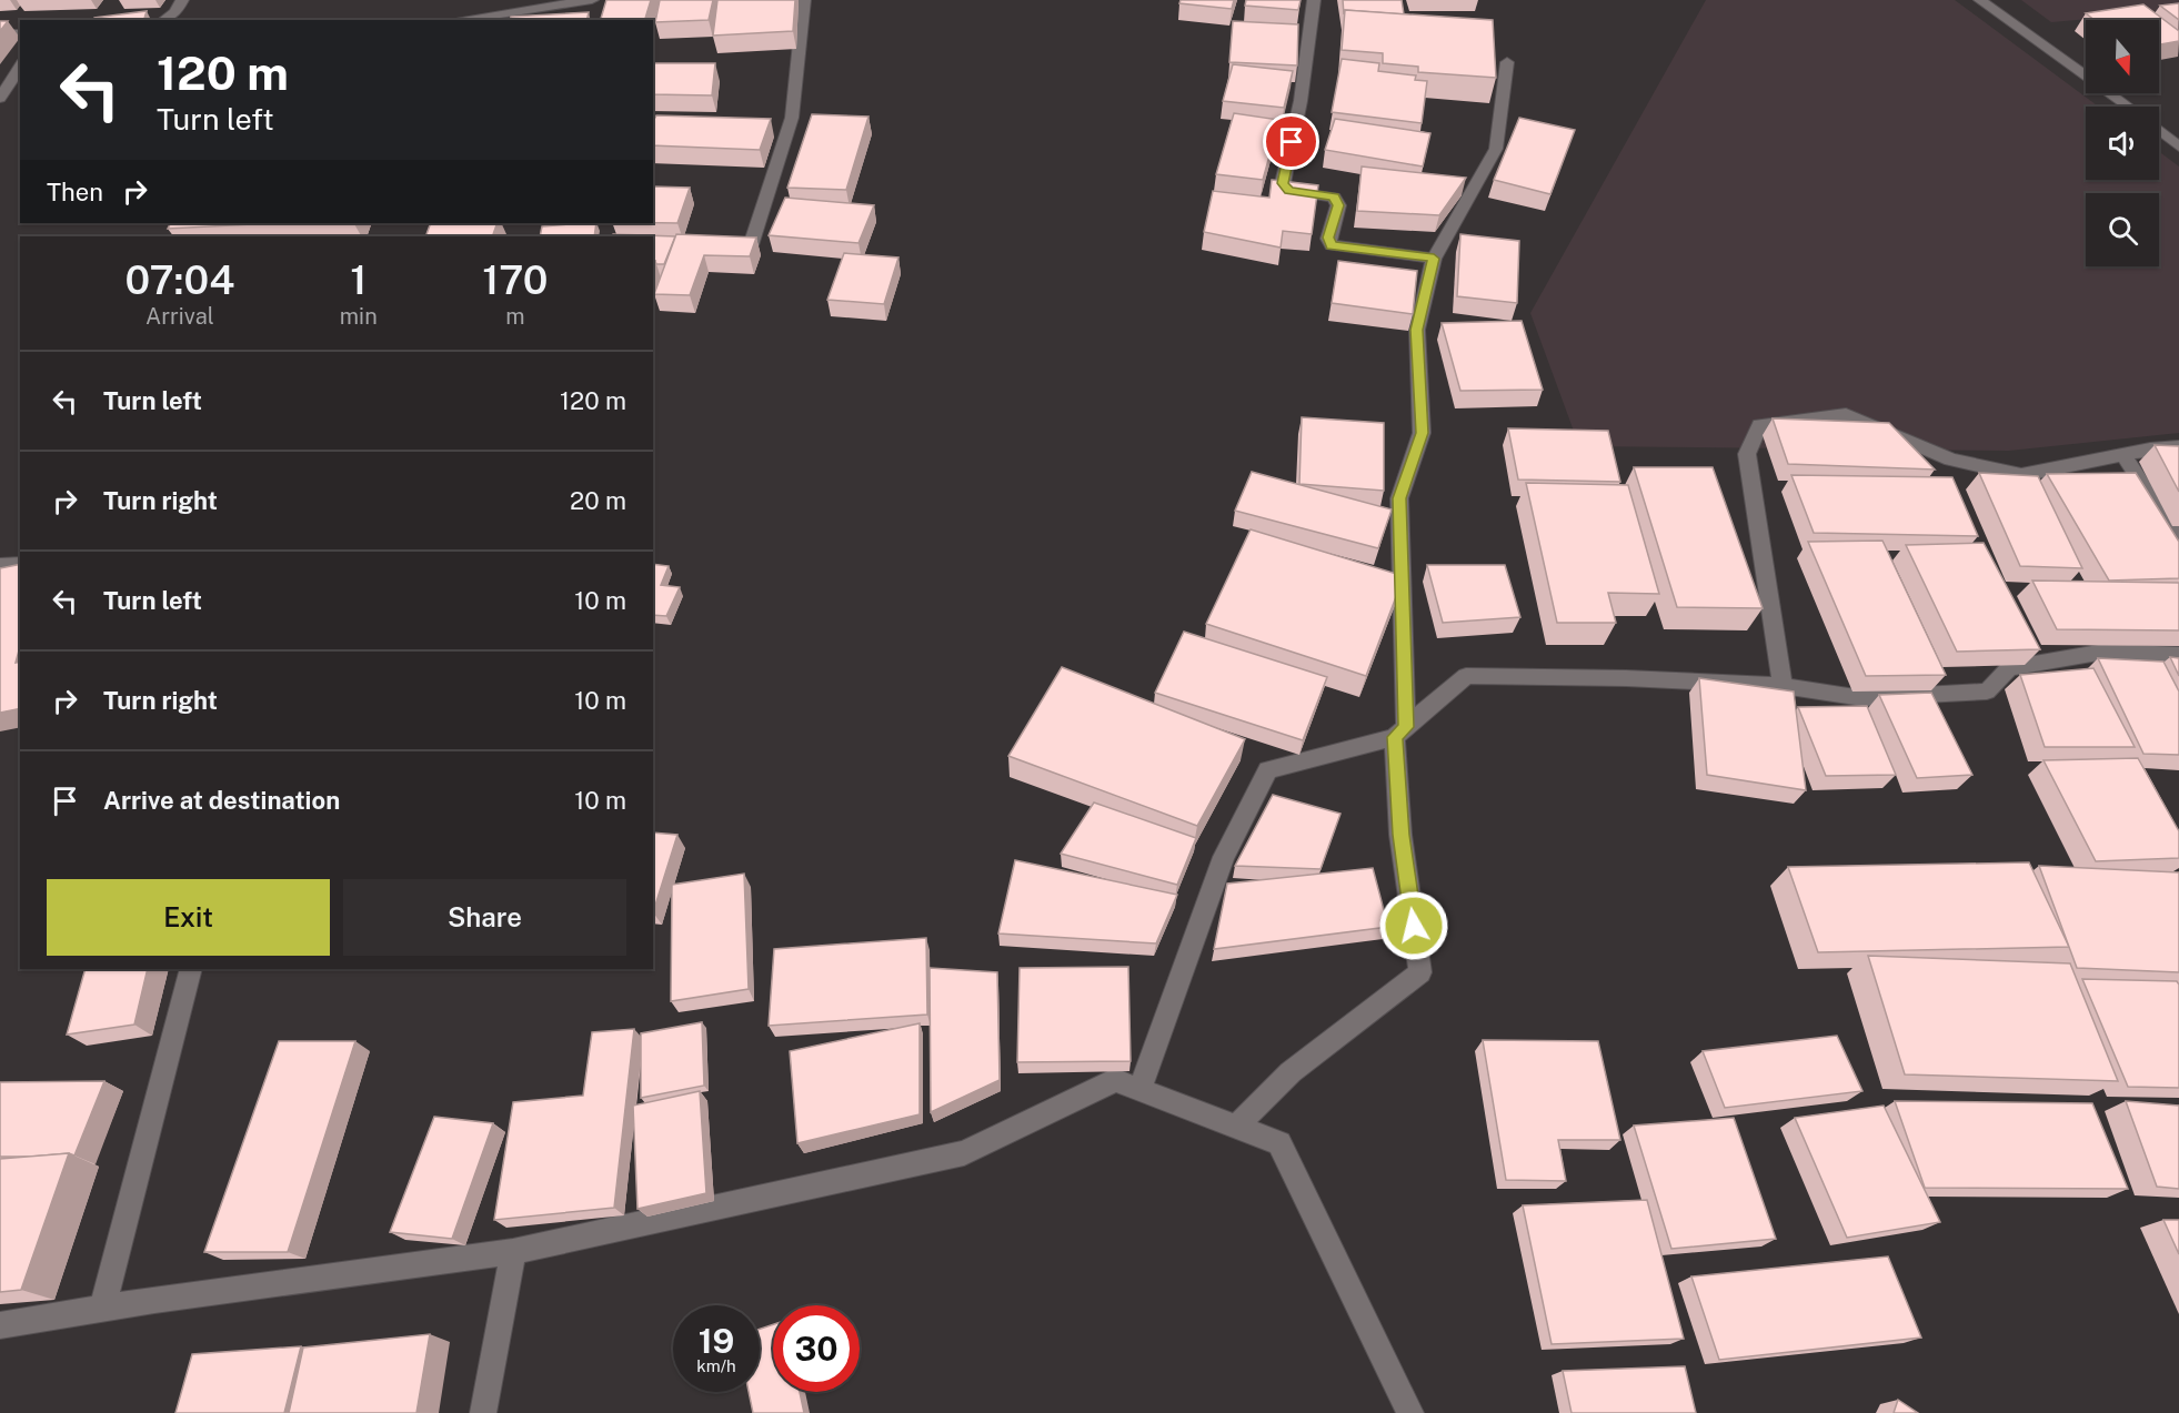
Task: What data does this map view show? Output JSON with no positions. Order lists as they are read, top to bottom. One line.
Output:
{"north":"bottom","page":{"turn":["120 m","Turn left"],"then":"Then","eta":["07:04","Arrival","1","min","170","m"],"list":[{"name":"Turn left","value":"120 m"},{"name":"Turn right","value":"20 m"},{"name":"Turn left","value":"10 m"},{"name":"Turn right","value":"10 m"},{"name":"Arrive at destination","value":"10 m"}],"buttons":["Exit","Share"],"speed":"19 km/h","limit":"30"}}
